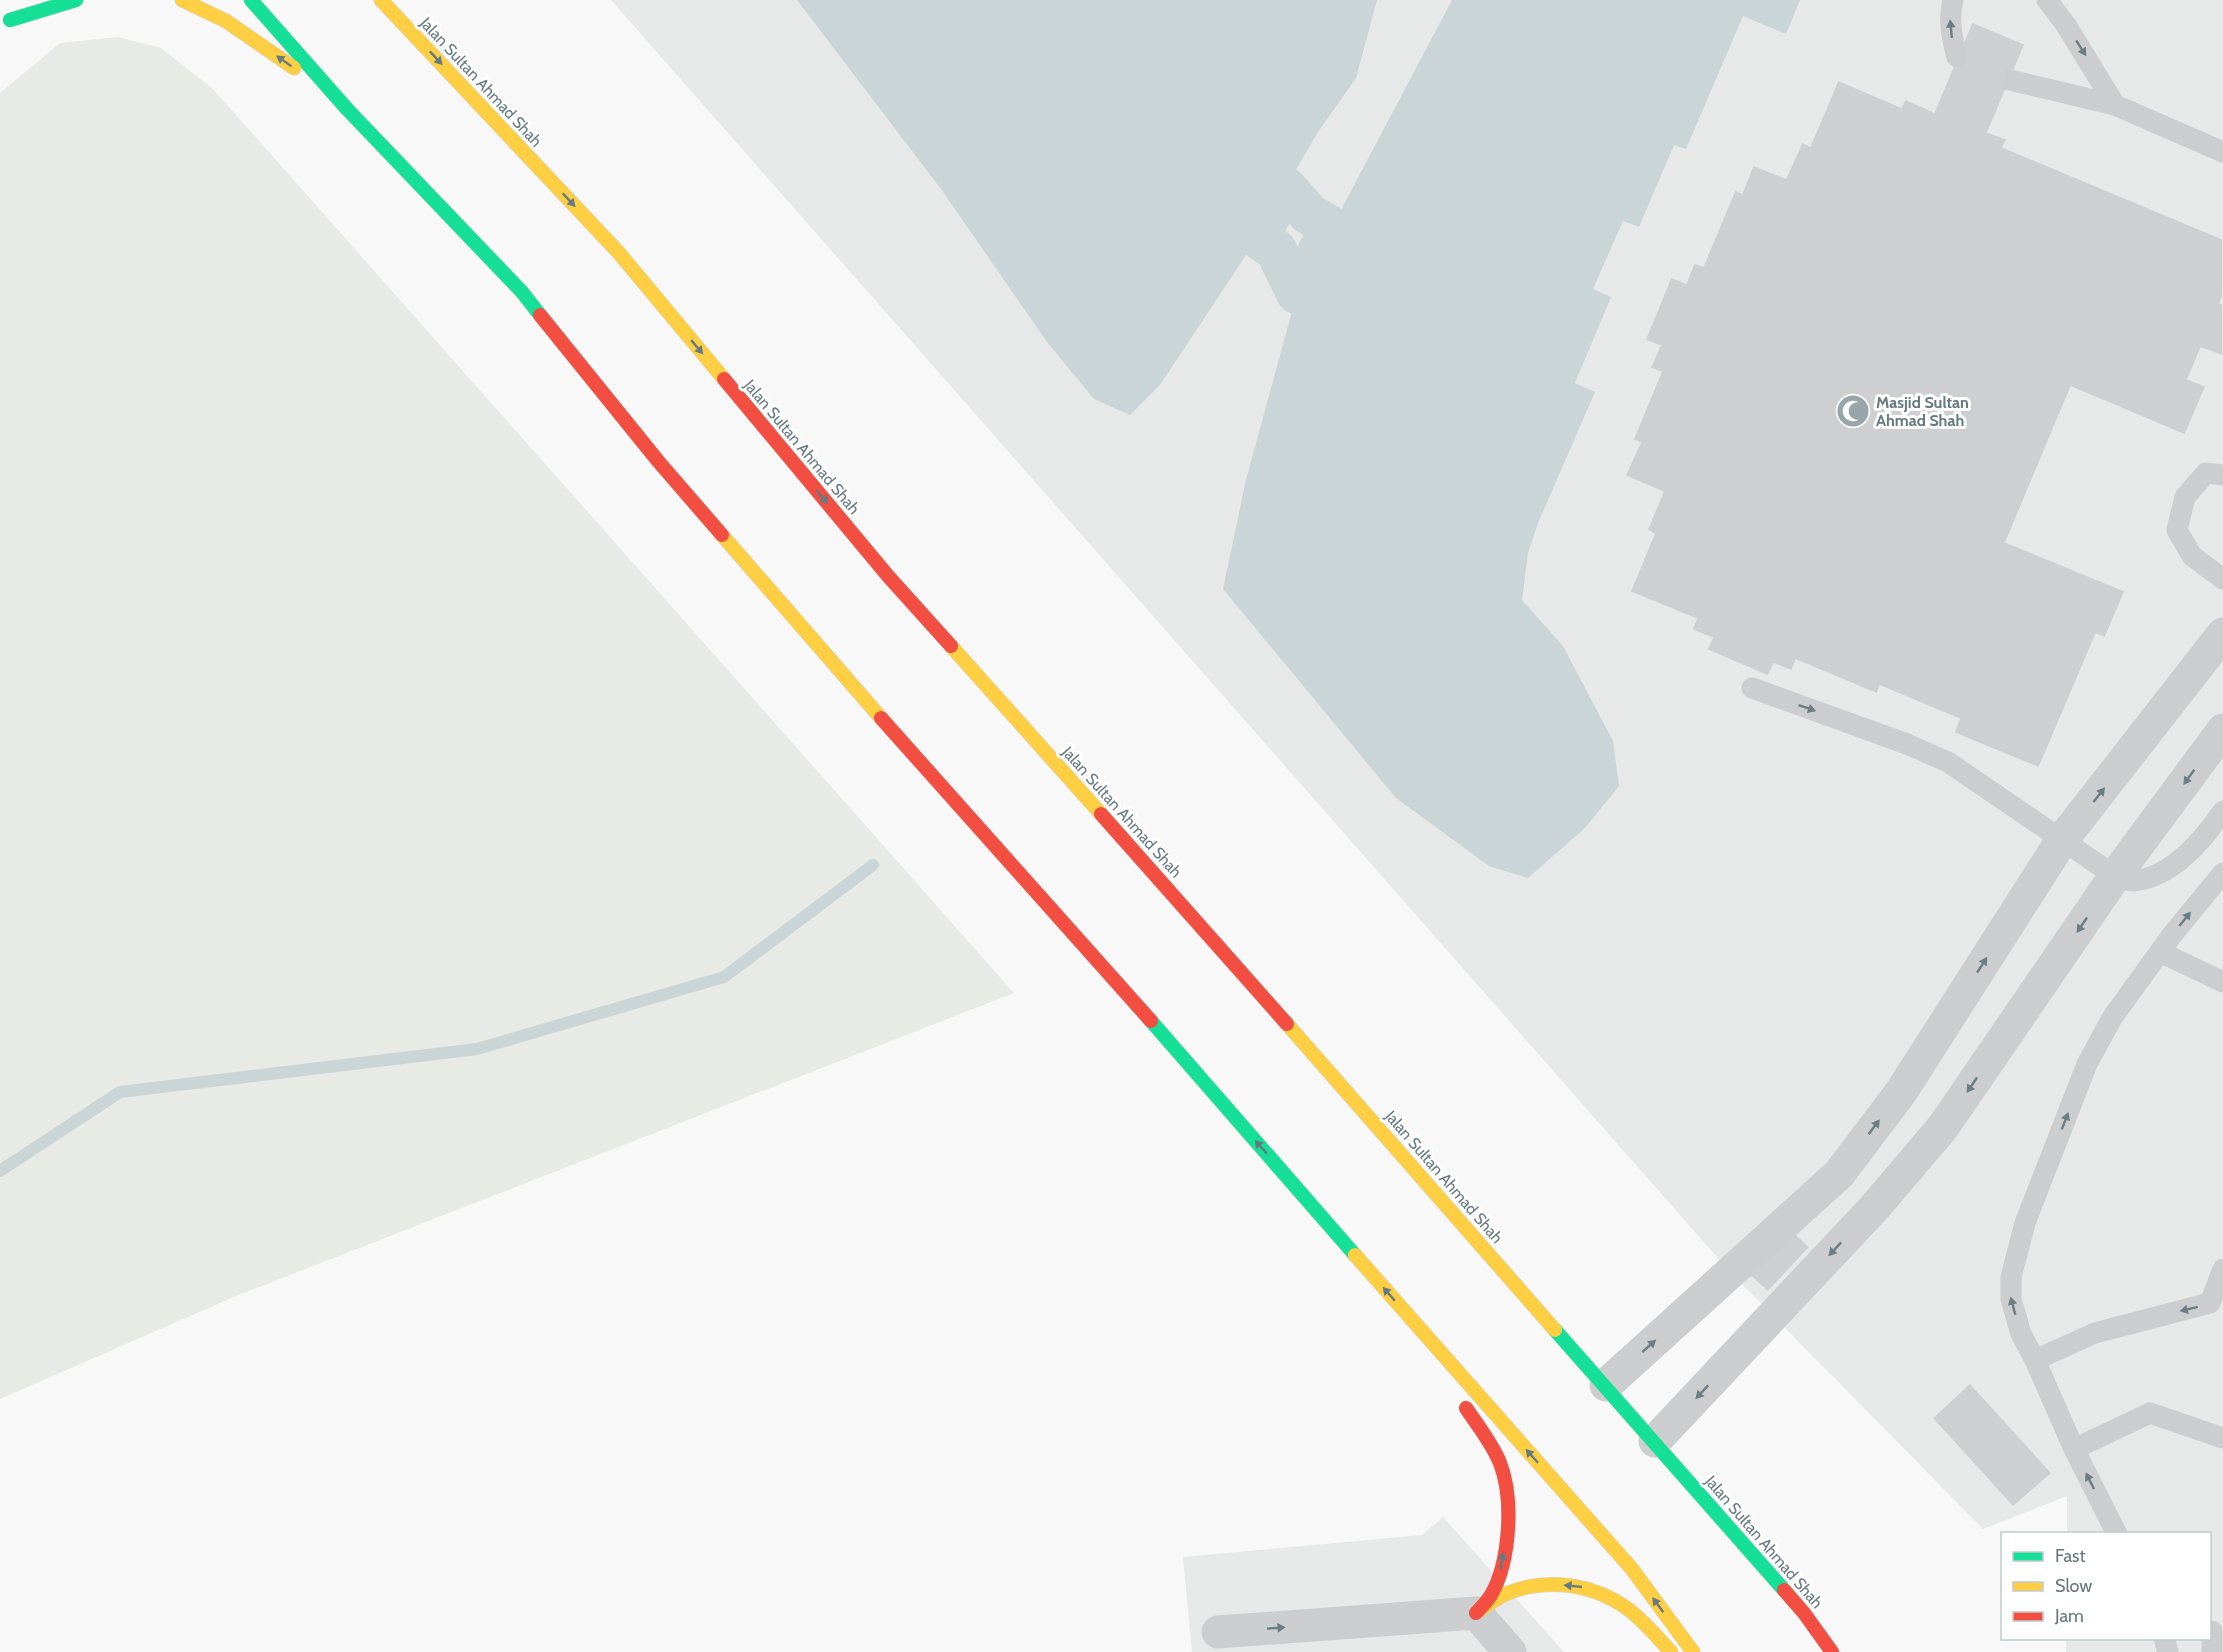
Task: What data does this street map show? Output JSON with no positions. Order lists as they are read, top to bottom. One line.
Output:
{"streets":{"main road":["Jalan Sultan Ahmad Shah"]},"places":{"mosque":["Masjid Sultan Ahmad Shah"]},"legend":["Fast","Slow","Jam"]}
